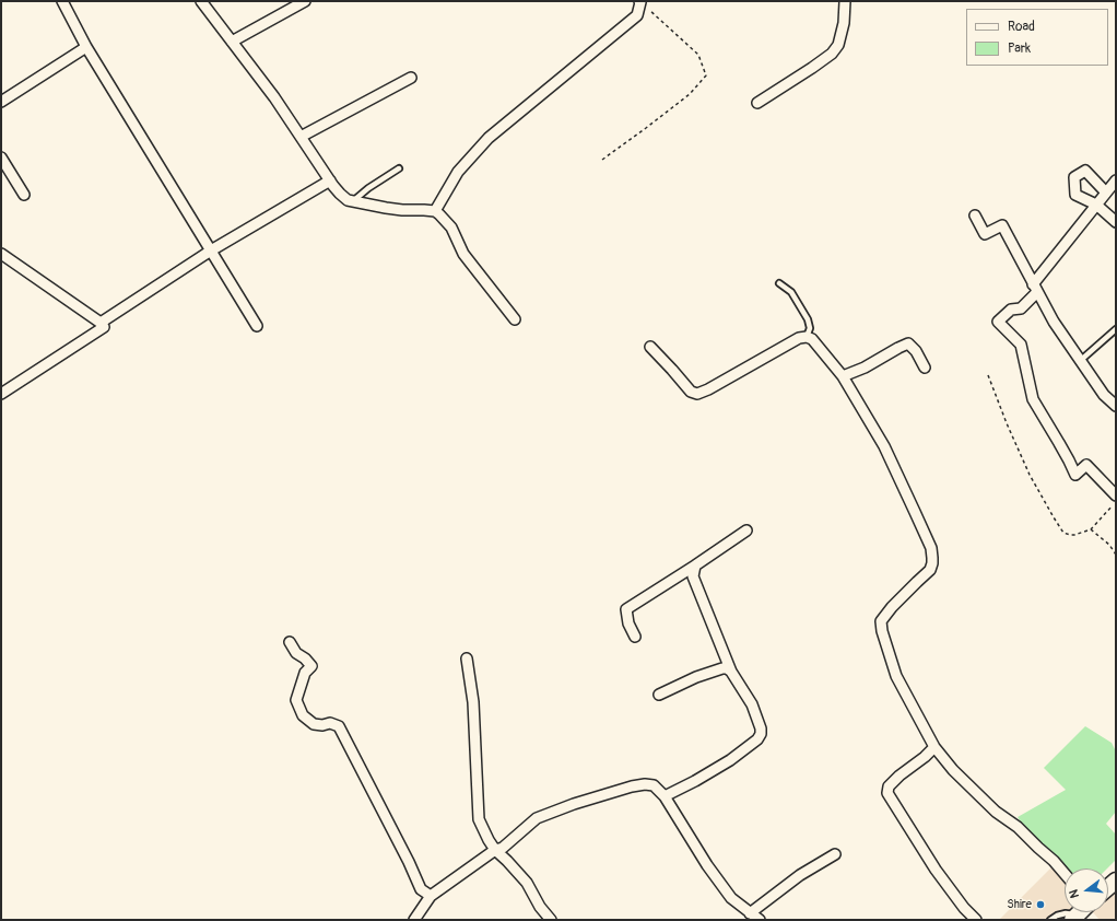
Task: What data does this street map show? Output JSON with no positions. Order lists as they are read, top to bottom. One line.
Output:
{"places":["Shire"],"legend":["Road","Park"],"north":"left"}
